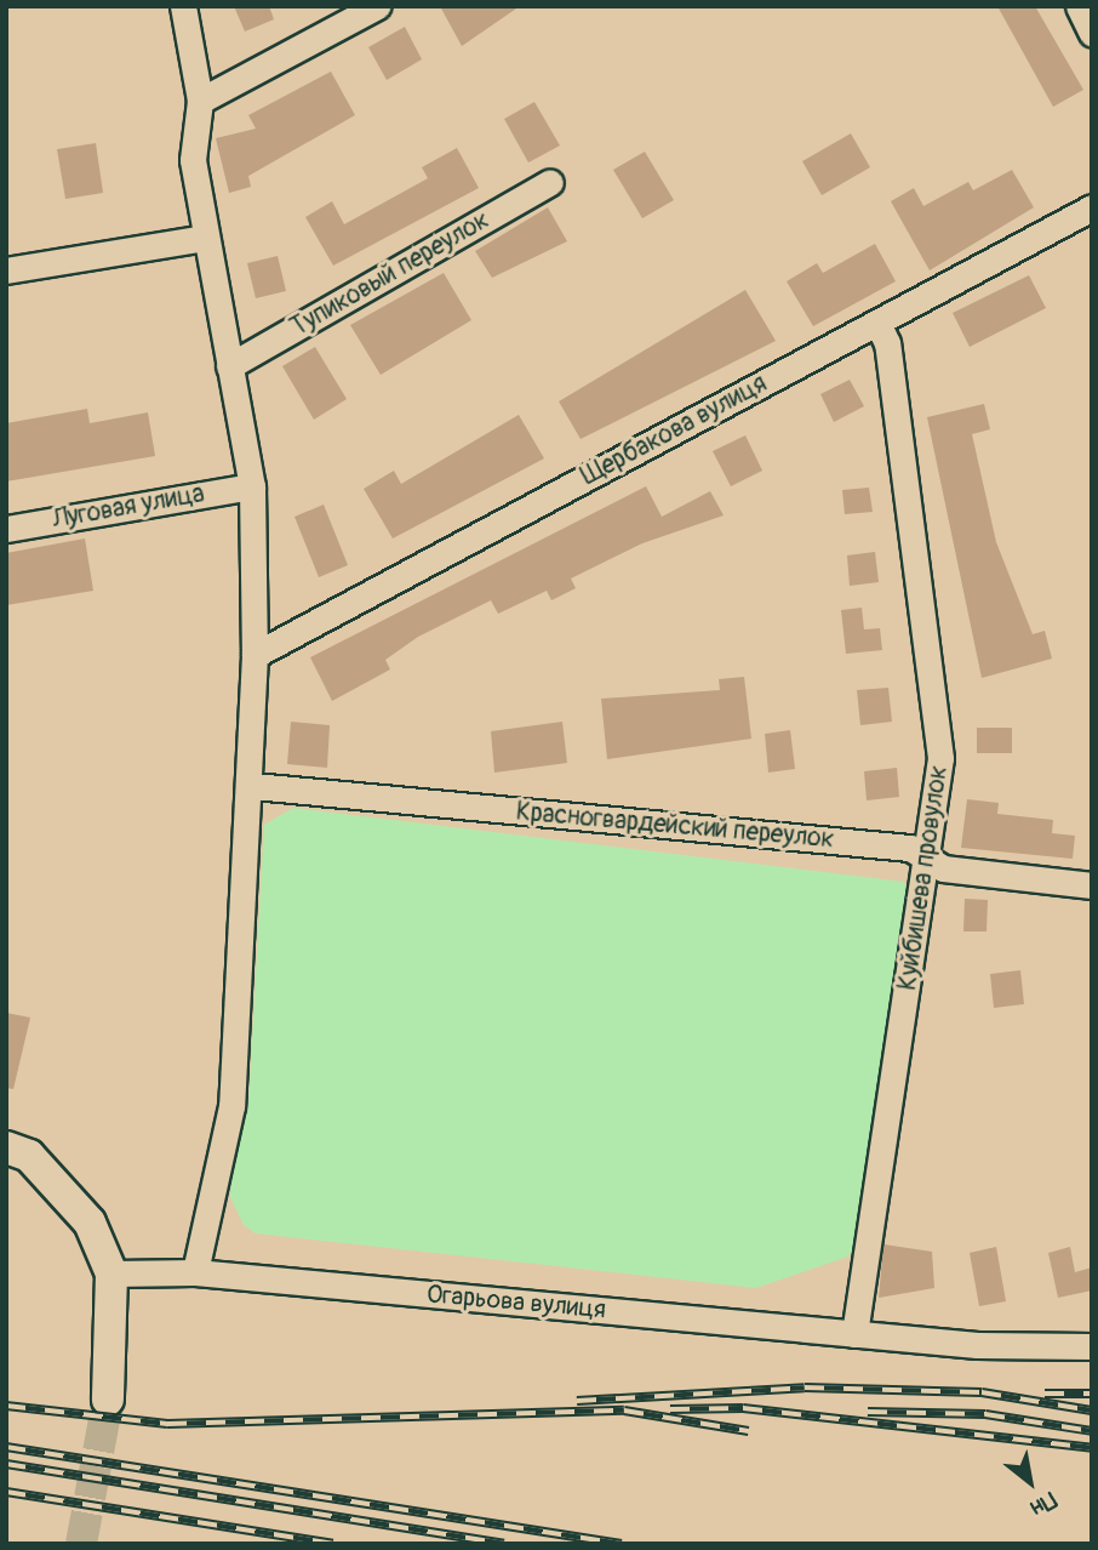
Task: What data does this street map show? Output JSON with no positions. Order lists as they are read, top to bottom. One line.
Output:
{"streets":{"street":["Тупиковый переулок","Щербакова вулиця","Луговая улица","Красногвардейский переулок","Куйбишева провулок","Огарьова вулиця"]},"crossings":[["Щербакова вулиця","Куйбишева провулок"],["Красногвардейский переулок","Куйбишева провулок"],["Куйбишева провулок","Огарьова вулиця"]],"north":"bottom right"}
